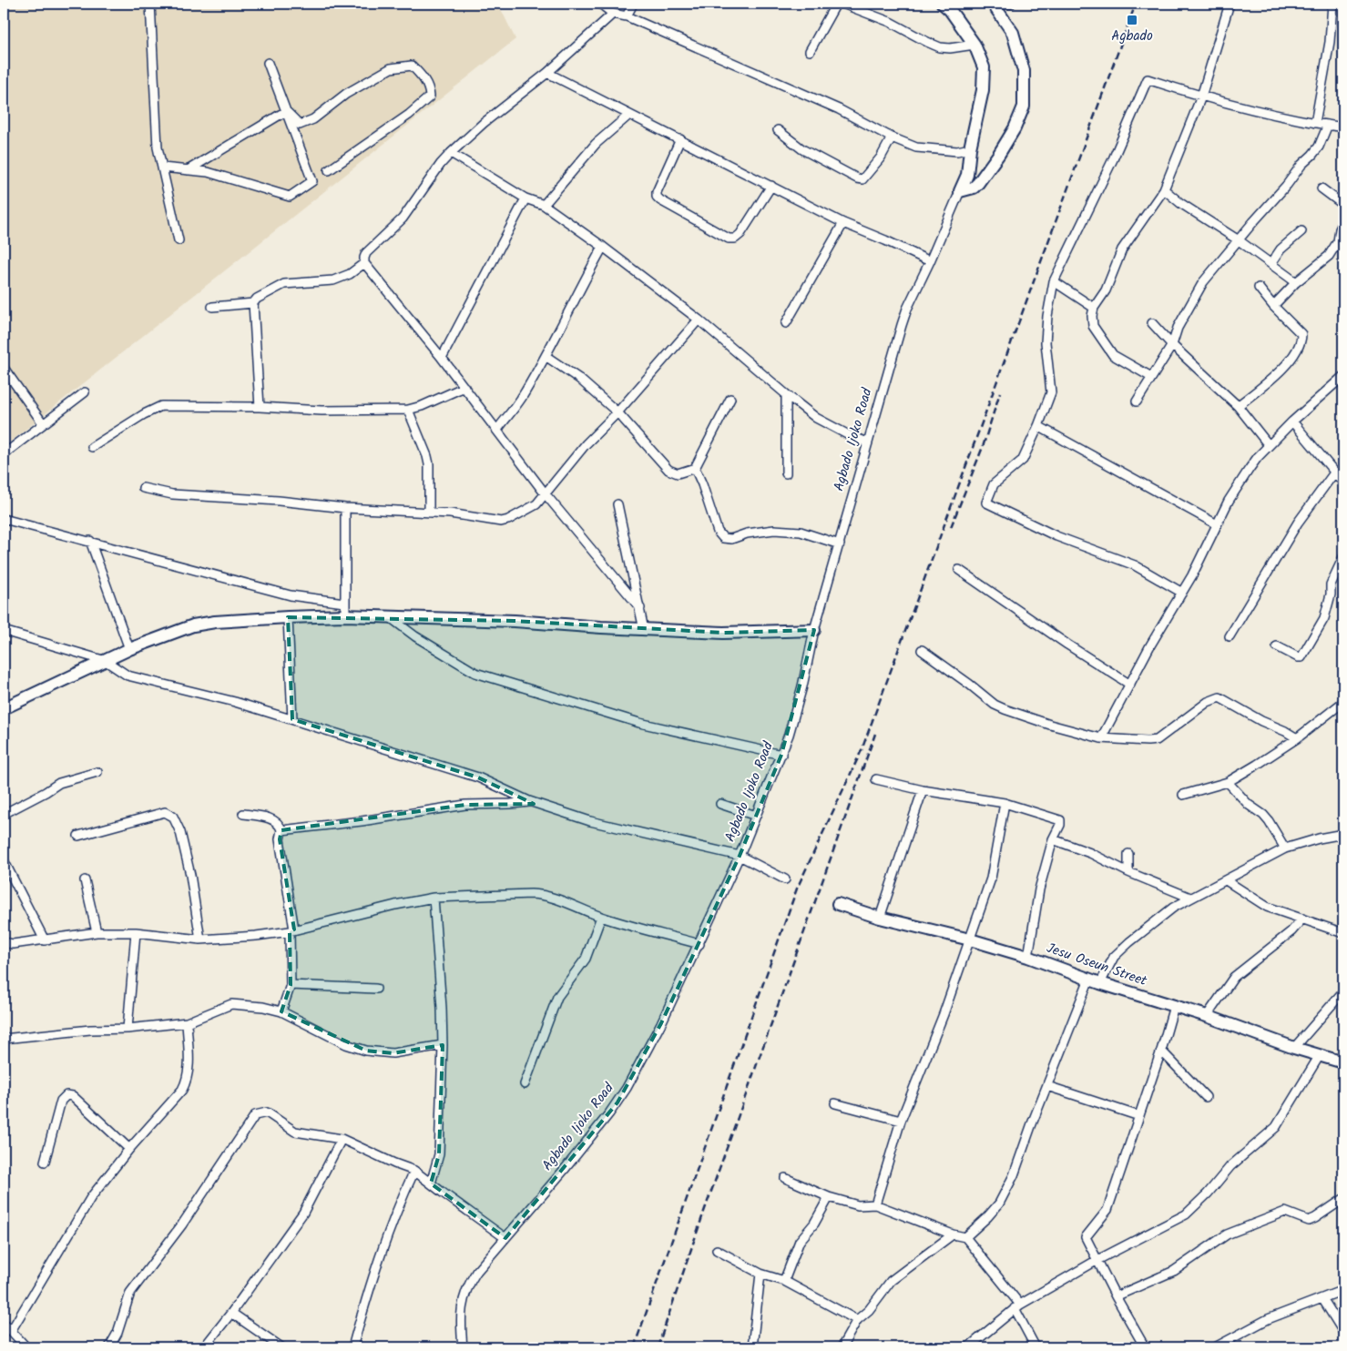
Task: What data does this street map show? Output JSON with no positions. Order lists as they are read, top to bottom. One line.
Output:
{"streets":{"main road":["Agbado Ijoko Road","Jesu Oseun Street"]},"places":{"transit":["Agbado"]}}
